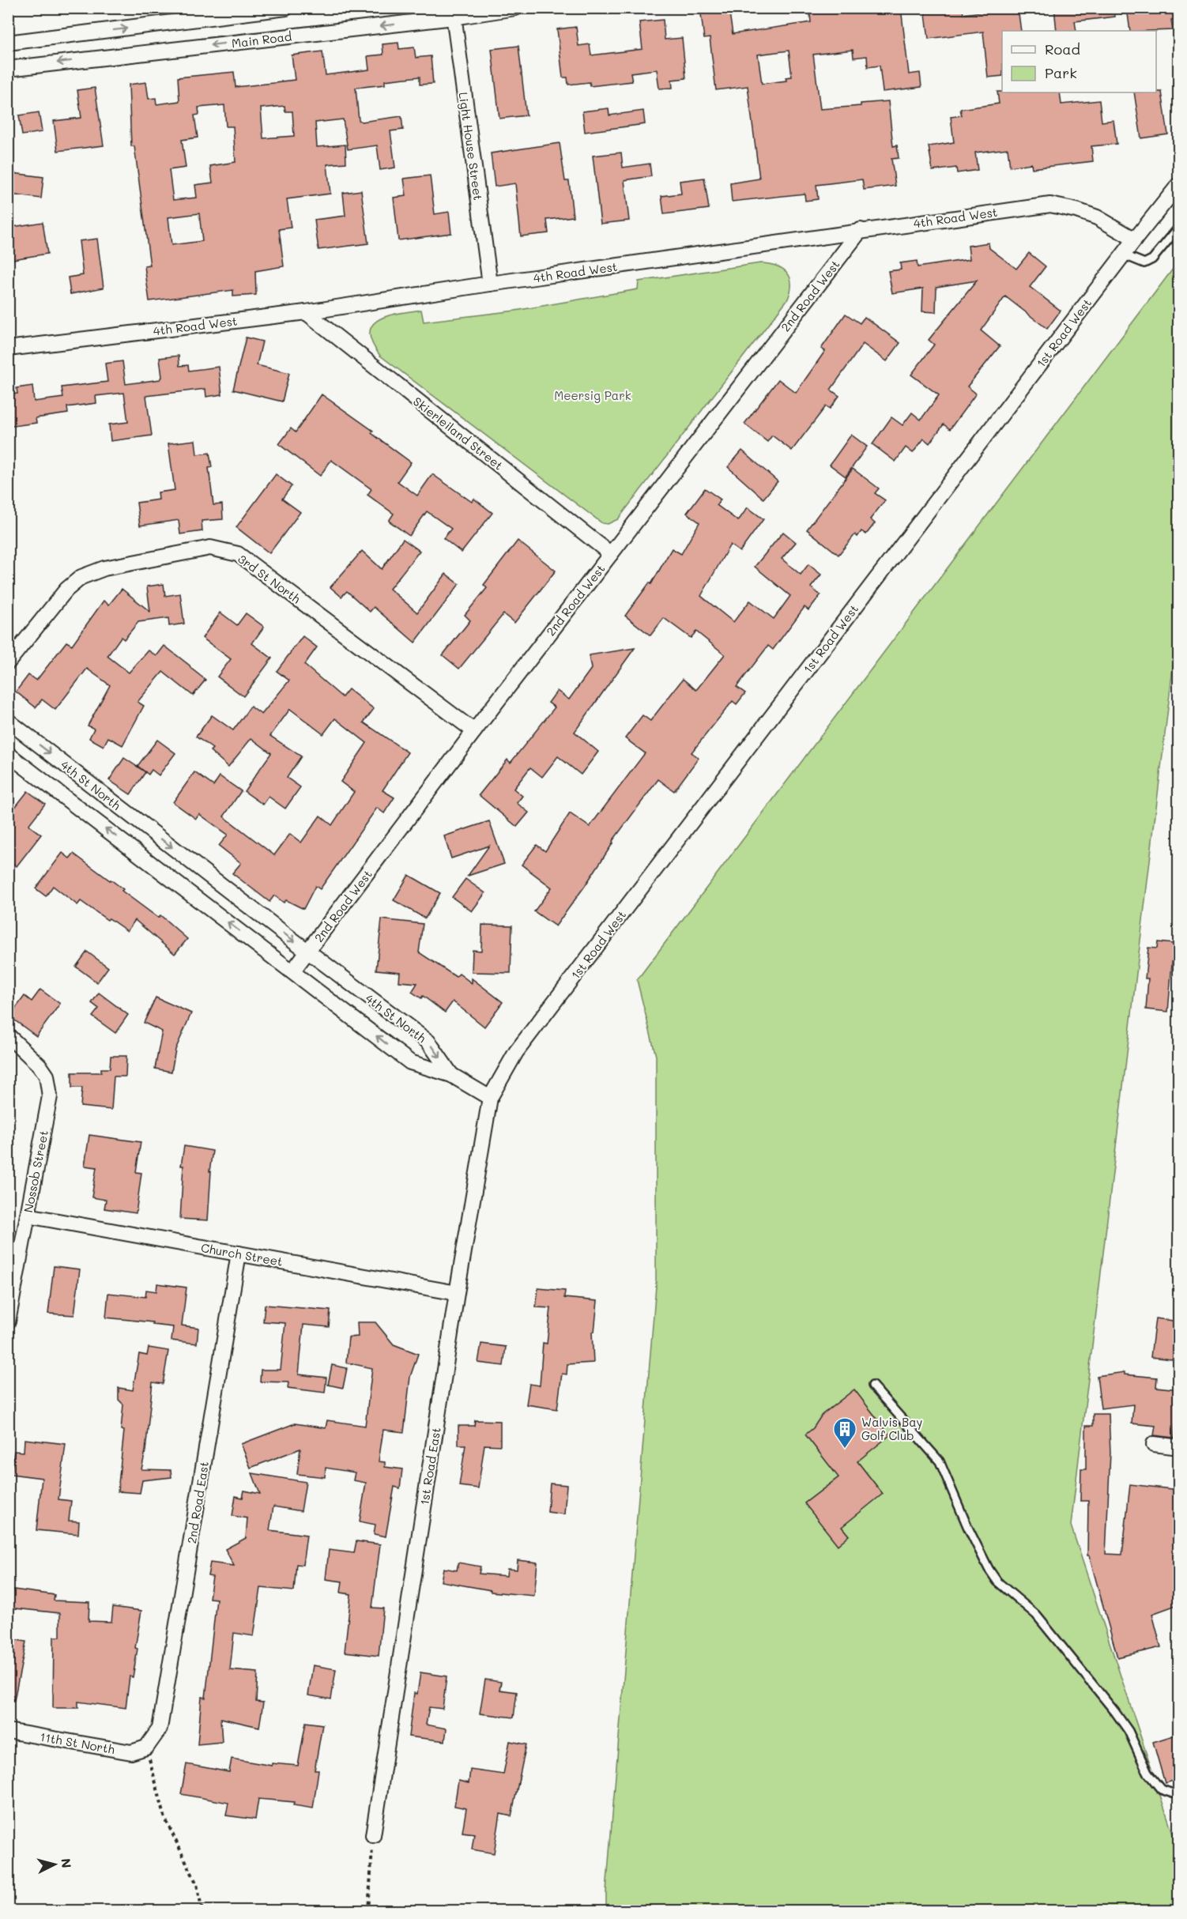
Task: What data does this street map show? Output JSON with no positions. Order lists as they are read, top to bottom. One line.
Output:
{"streets":{"street":["Main Road","Light House Street","4th Road West","2nd Road West","1st Road West","Skierleiland Street","3rd St North","4th St North","Nossob Street","Church Street","1st Road East","2nd Road East","11th St North"]},"crossings":[["Main Road","Light House Street"],["Light House Street","4th Road West"],["4th Road West","2nd Road West"],["4th Road West","1st Road West"],["4th Road West","Skierleiland Street"],["2nd Road West","Skierleiland Street"],["2nd Road West","3rd St North"],["2nd Road West","4th St North"],["1st Road West","1st Road East"],["Nossob Street","Church Street"],["Church Street","1st Road East"],["Church Street","2nd Road East"],["2nd Road East","11th St North"]],"parks":["Meersig Park"],"places":{"building":["Walvis Bay Golf Club"]},"legend":["Road","Park"],"north":"right"}
